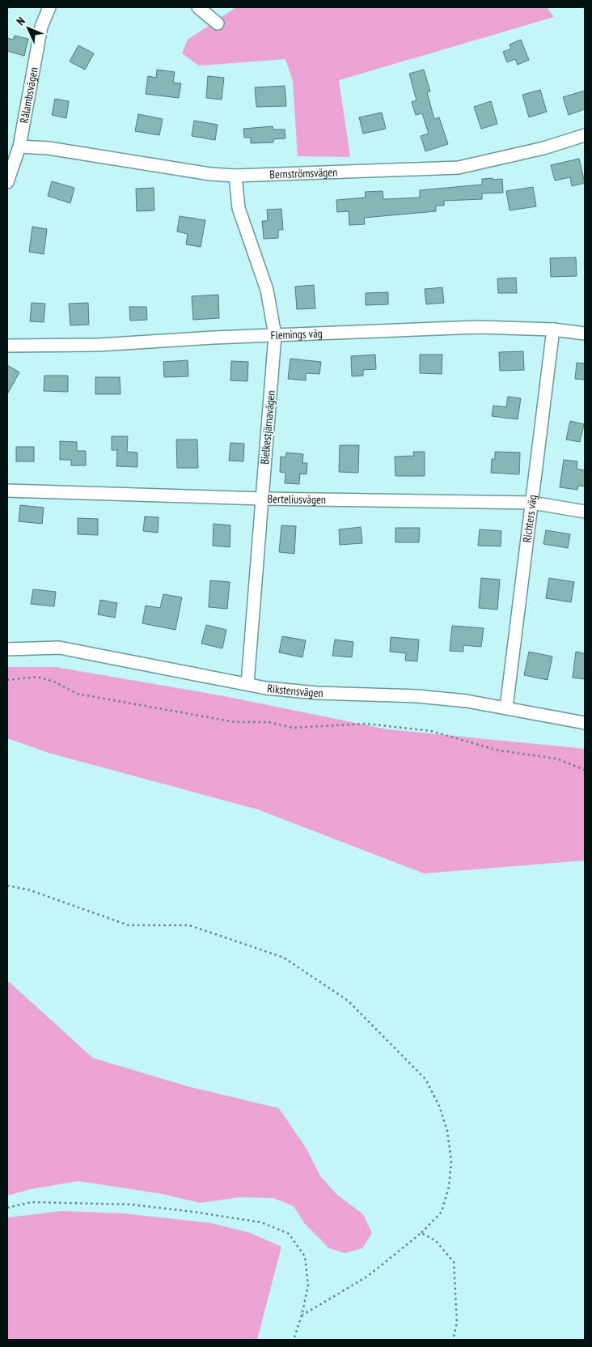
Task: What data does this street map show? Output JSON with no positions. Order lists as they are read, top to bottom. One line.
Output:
{"streets":{"street":["Rålambsvägen","Bernströmsvägen","Flemings väg","Bielkestjärnavägen","Berteliusvägen","Richters väg","Rikstensvägen"]},"crossings":[["Rålambsvägen","Bernströmsvägen"],["Bernströmsvägen","Bielkestjärnavägen"],["Flemings väg","Bielkestjärnavägen"],["Flemings väg","Richters väg"],["Bielkestjärnavägen","Berteliusvägen"],["Bielkestjärnavägen","Rikstensvägen"],["Berteliusvägen","Richters väg"],["Richters väg","Rikstensvägen"]],"north":"top left"}
